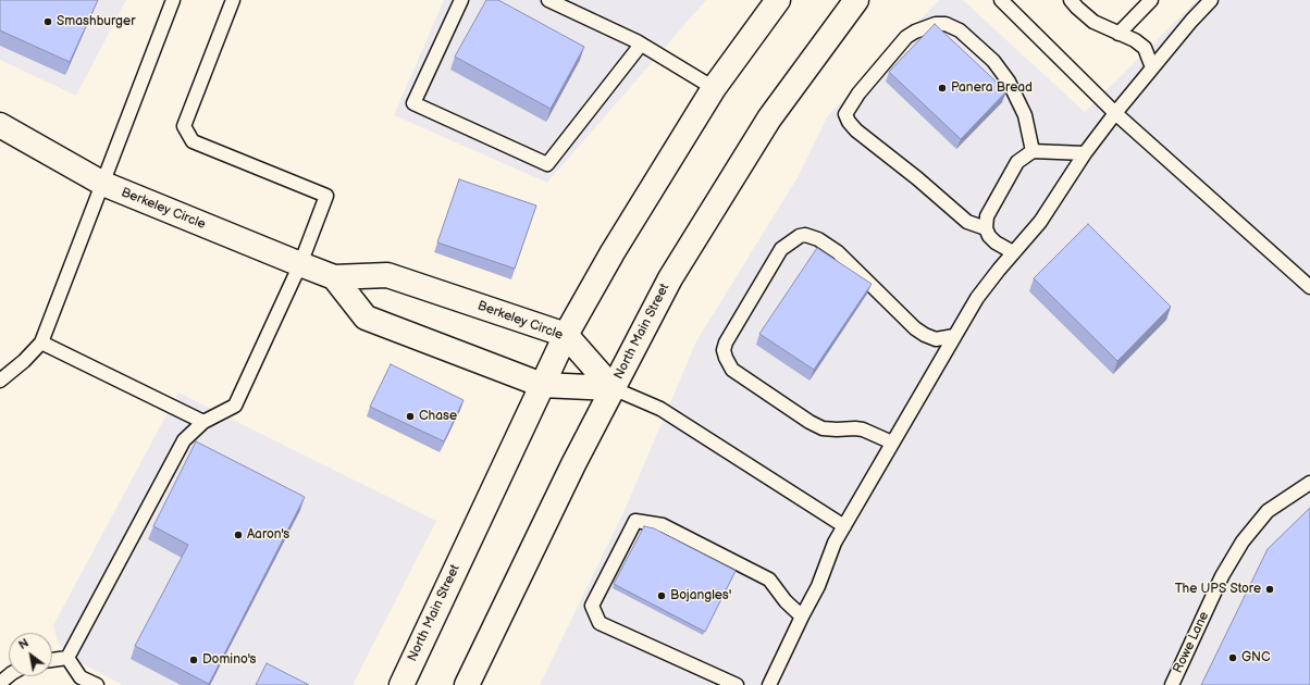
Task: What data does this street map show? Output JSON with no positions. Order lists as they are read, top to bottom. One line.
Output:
{"streets":{"main road":["Berkeley Circle","North Main Street"],"lane":["Rowe Lane"]},"crossings":[["Berkeley Circle","North Main Street"]],"places":["Smashburger","Panera Bread","Chase","Aaron's","The UPS Store","Bojangles'","GNC","Domino's"],"north":"top left"}
